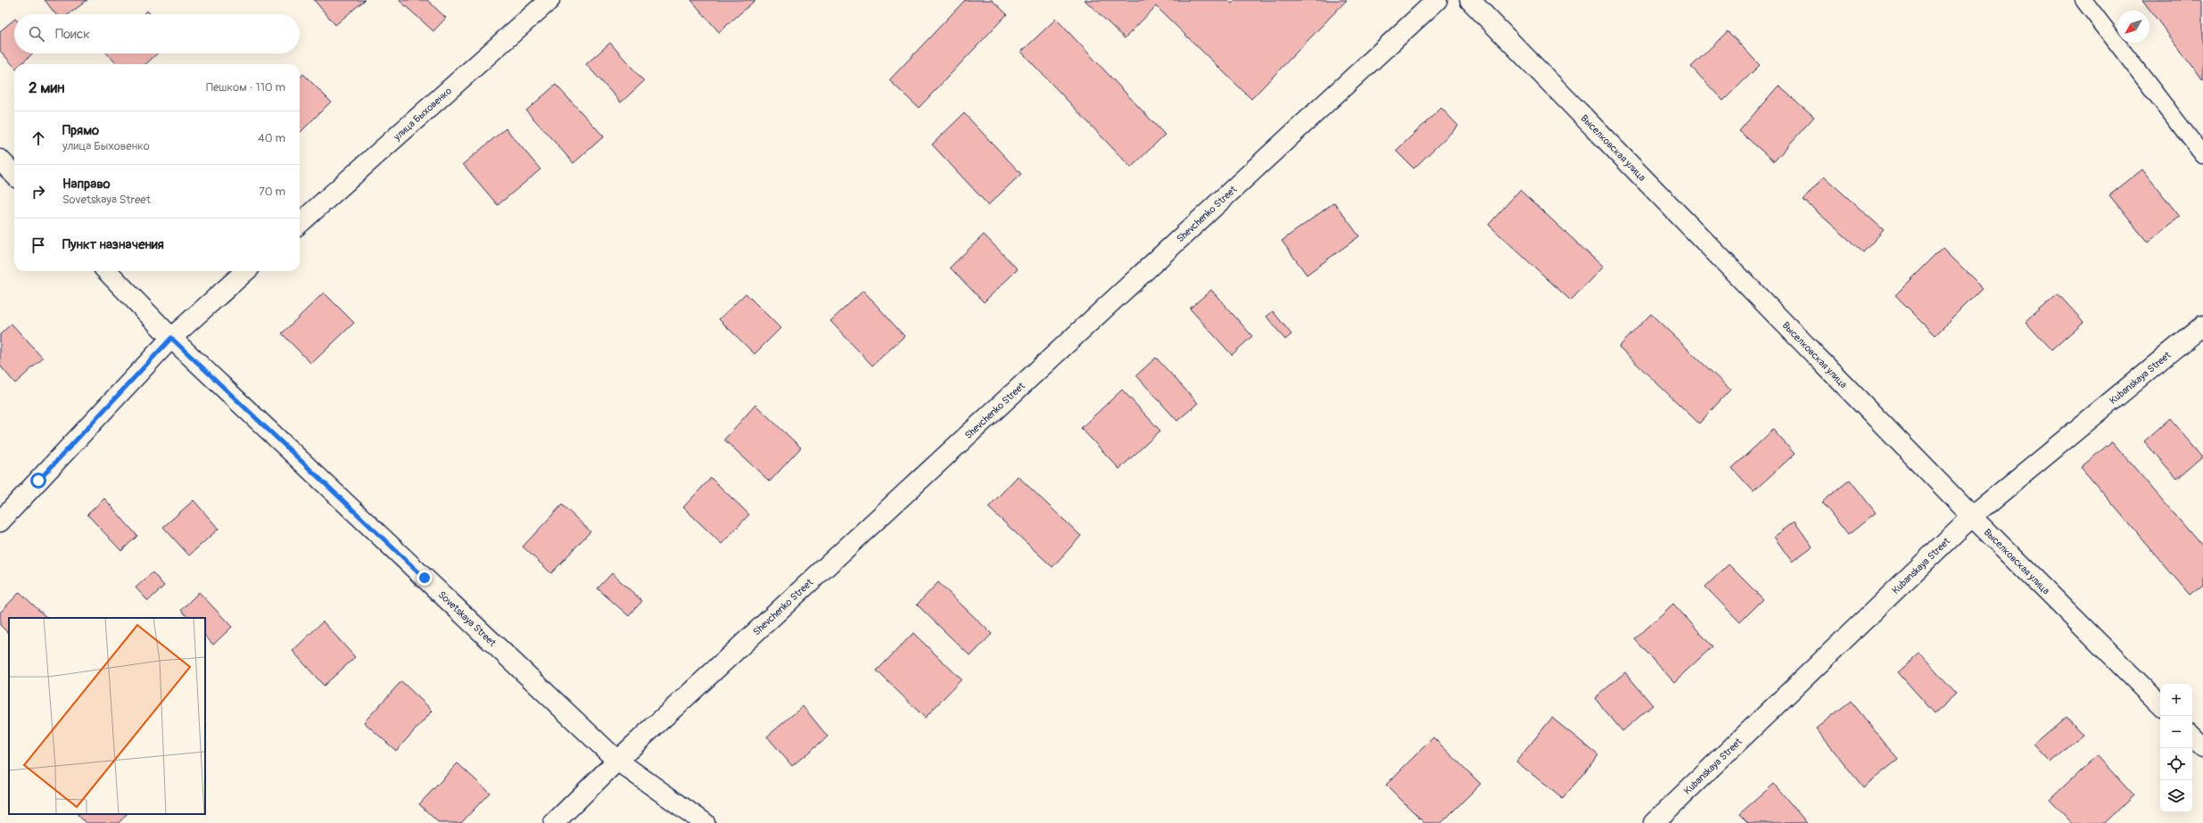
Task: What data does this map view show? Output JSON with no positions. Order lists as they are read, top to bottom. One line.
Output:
{"streets":{"street":["улица Быховенко","Выселковская улица","Shevchenko Street","Kubanskaya Street","Sovetskaya Street"]},"crossings":[["Выселковская улица","Kubanskaya Street"],["Shevchenko Street","Sovetskaya Street"]],"north":"bottom left","page":{"search":"Поиск","heading":["2 мин","Пешком · 110 m"],"list":[["Прямо","улица Быховенко","40 m"],["Направо","Sovetskaya Street","70 m"],"Пункт назначения"],"map_buttons":["+","−"]}}
